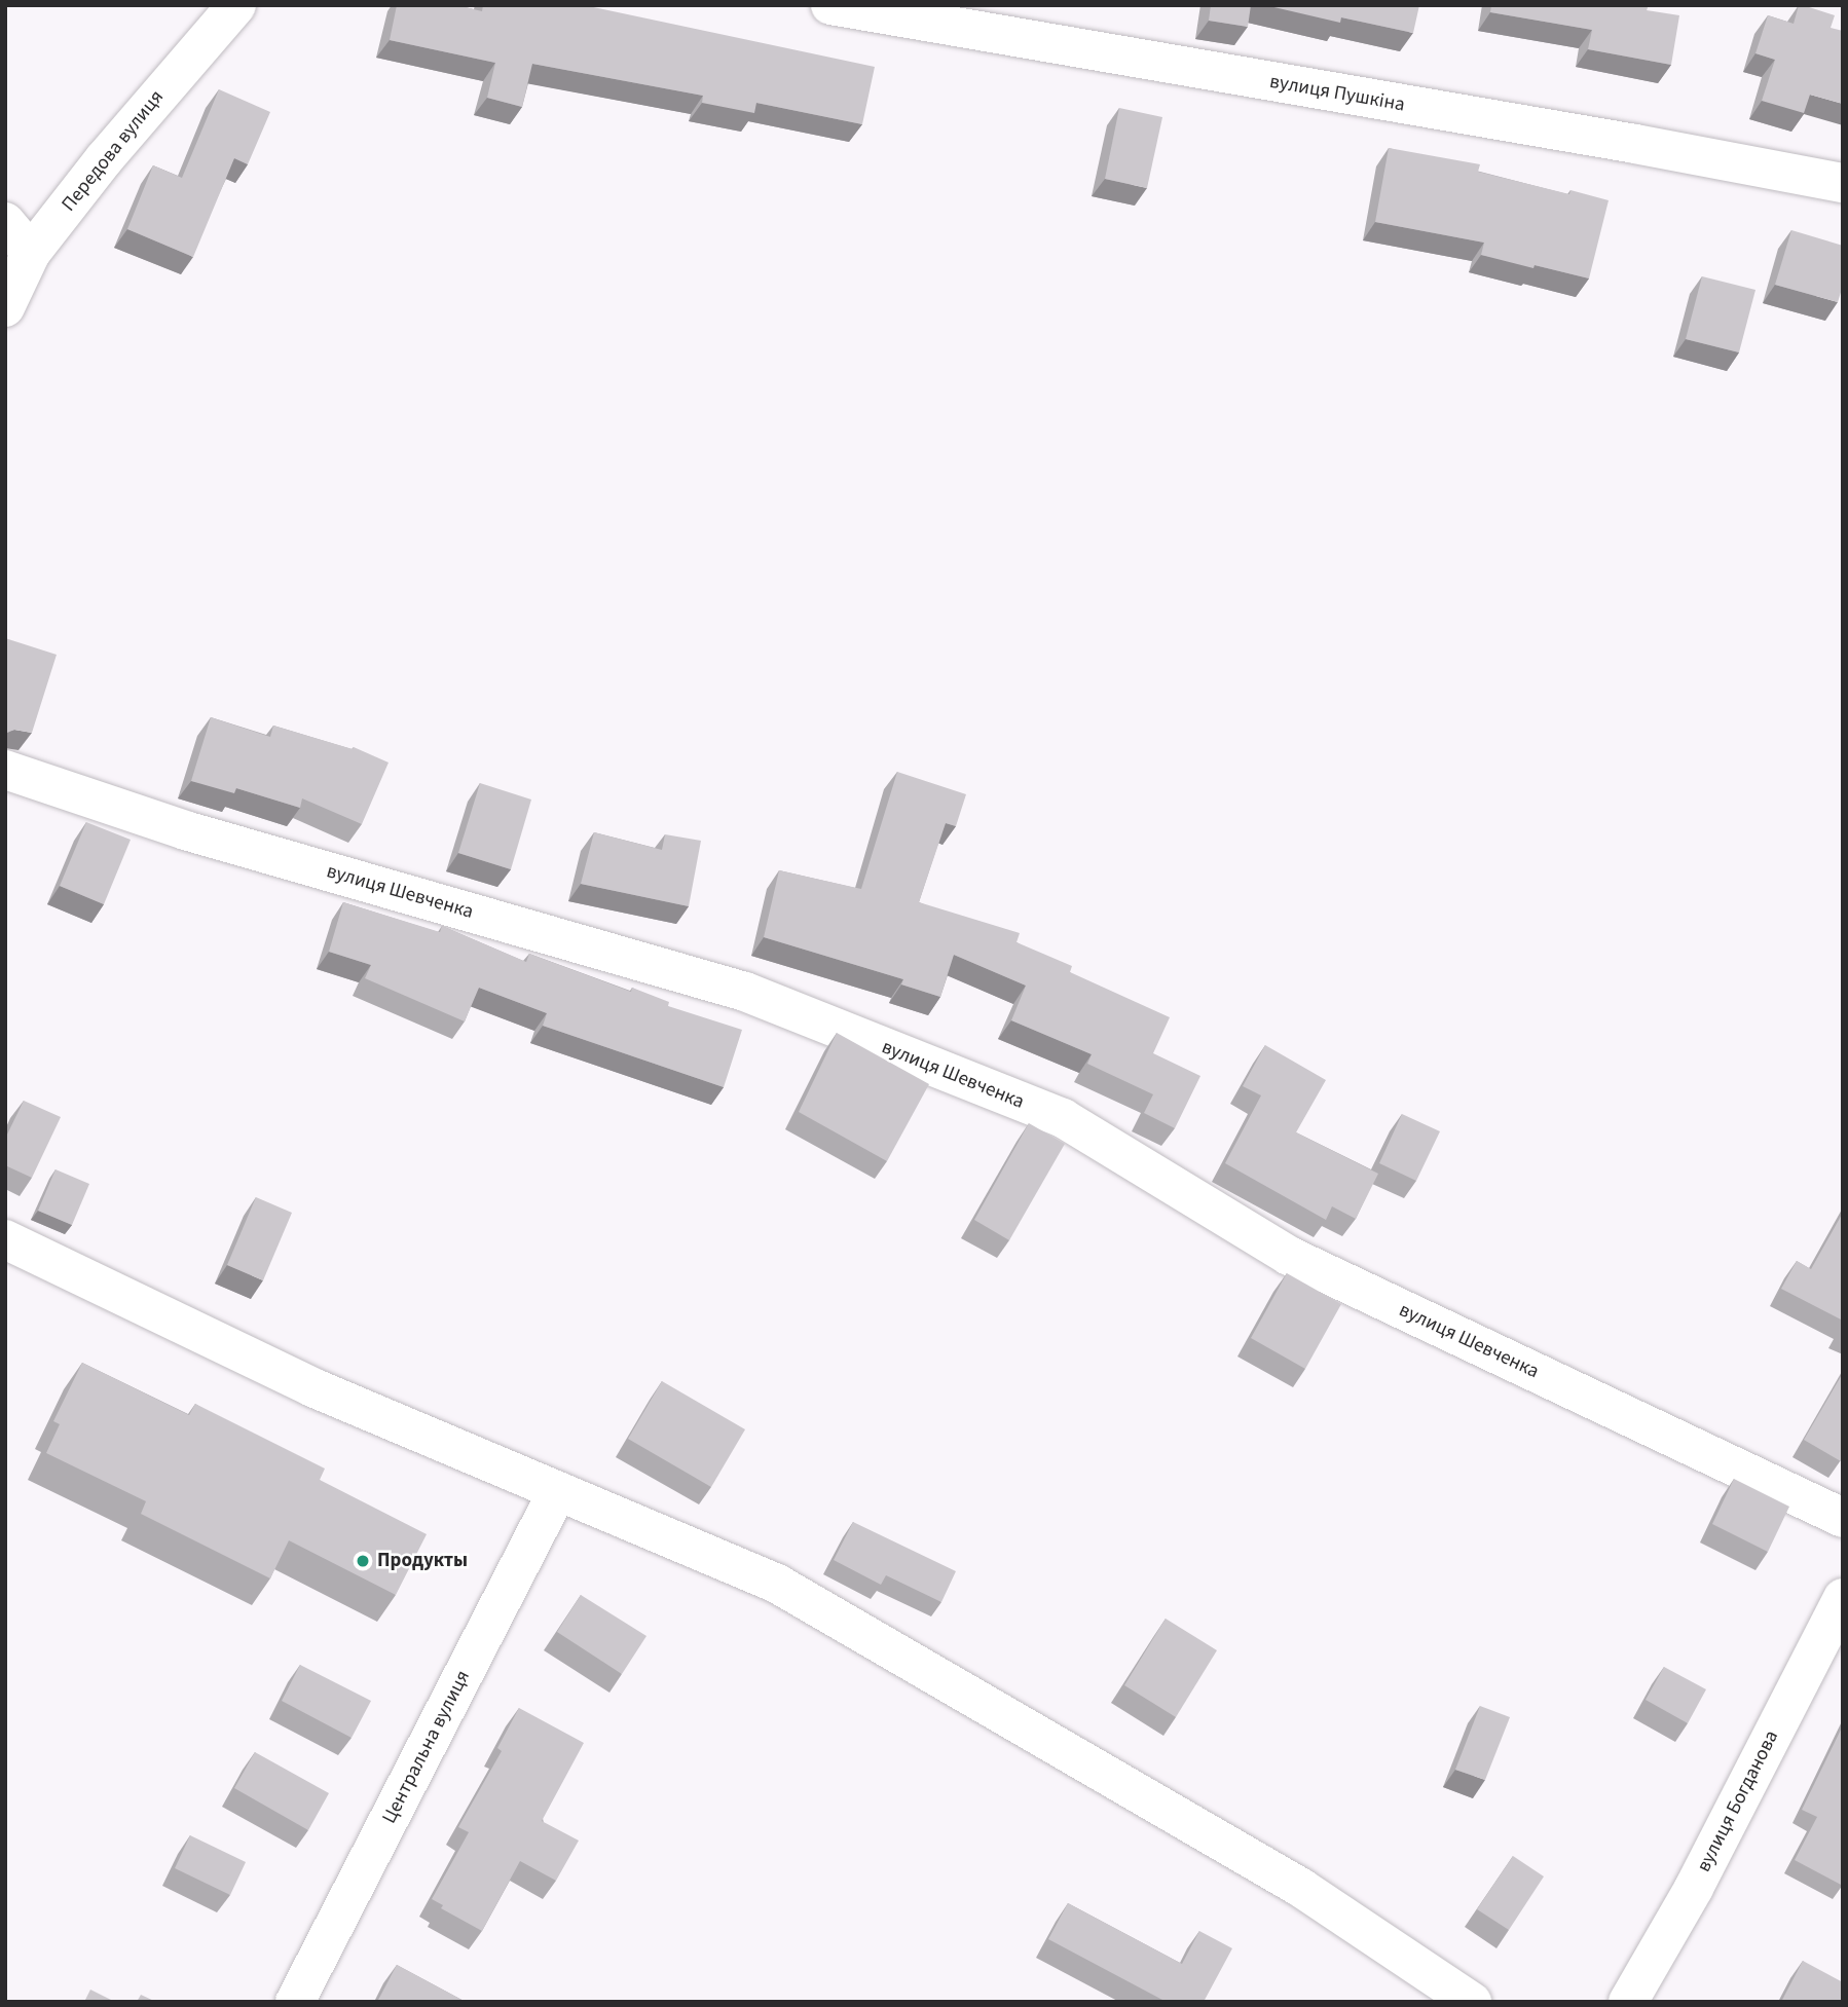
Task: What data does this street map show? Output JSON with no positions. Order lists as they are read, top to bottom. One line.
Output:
{"streets":{"street":["вулиця Пушкіна","Передова вулиця","вулиця Шевченка","Центральна вулиця","вулиця Богданова"]},"places":["Продукты"]}
